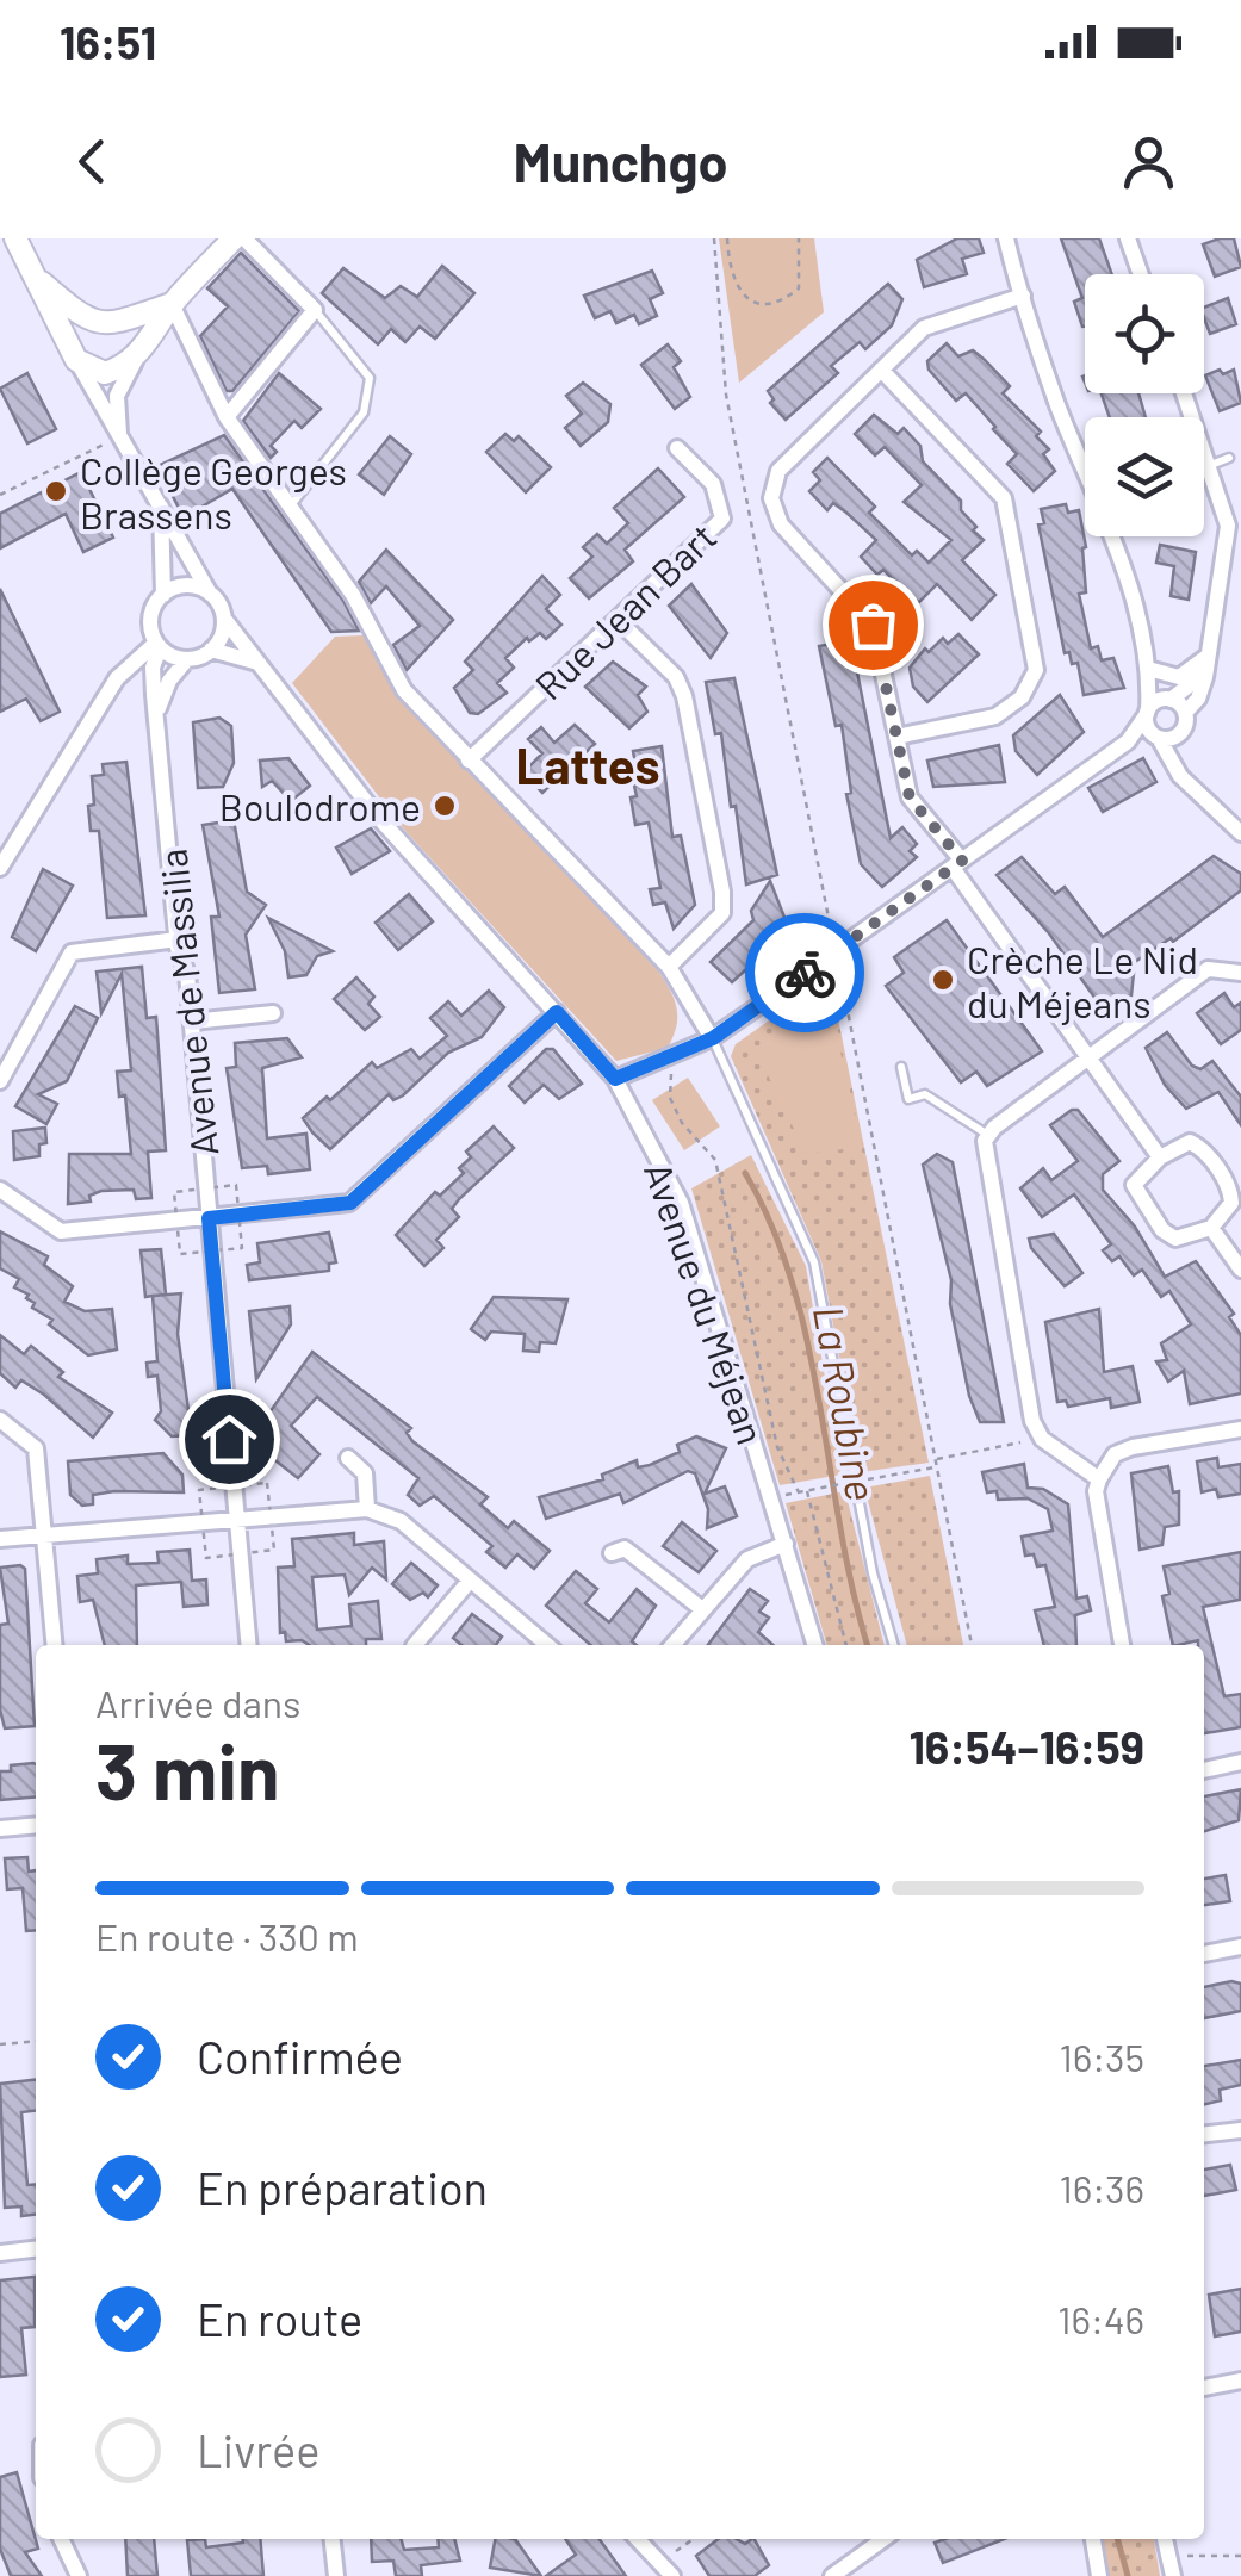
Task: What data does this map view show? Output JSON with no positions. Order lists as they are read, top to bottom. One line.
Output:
{"streets":{"street":["Rue Jean Bart","Avenue de Massilia","Avenue du Méjean"]},"crossings":[["Avenue de Massilia","Avenue du Méjean"]],"districts":["Lattes"],"water":["La Roubine"],"places":["Collège Georges Brassens","Boulodrome","Crèche Le Nid du Méjeans"],"page":{"status":"16:51","header":"Munchgo","heading":["3 min","Arrivée dans","16:54–16:59"],"bar":"En route · 330 m","list":[["Confirmée","16:35"],["En préparation","16:36"],["En route","16:46"],"Livrée"]}}
